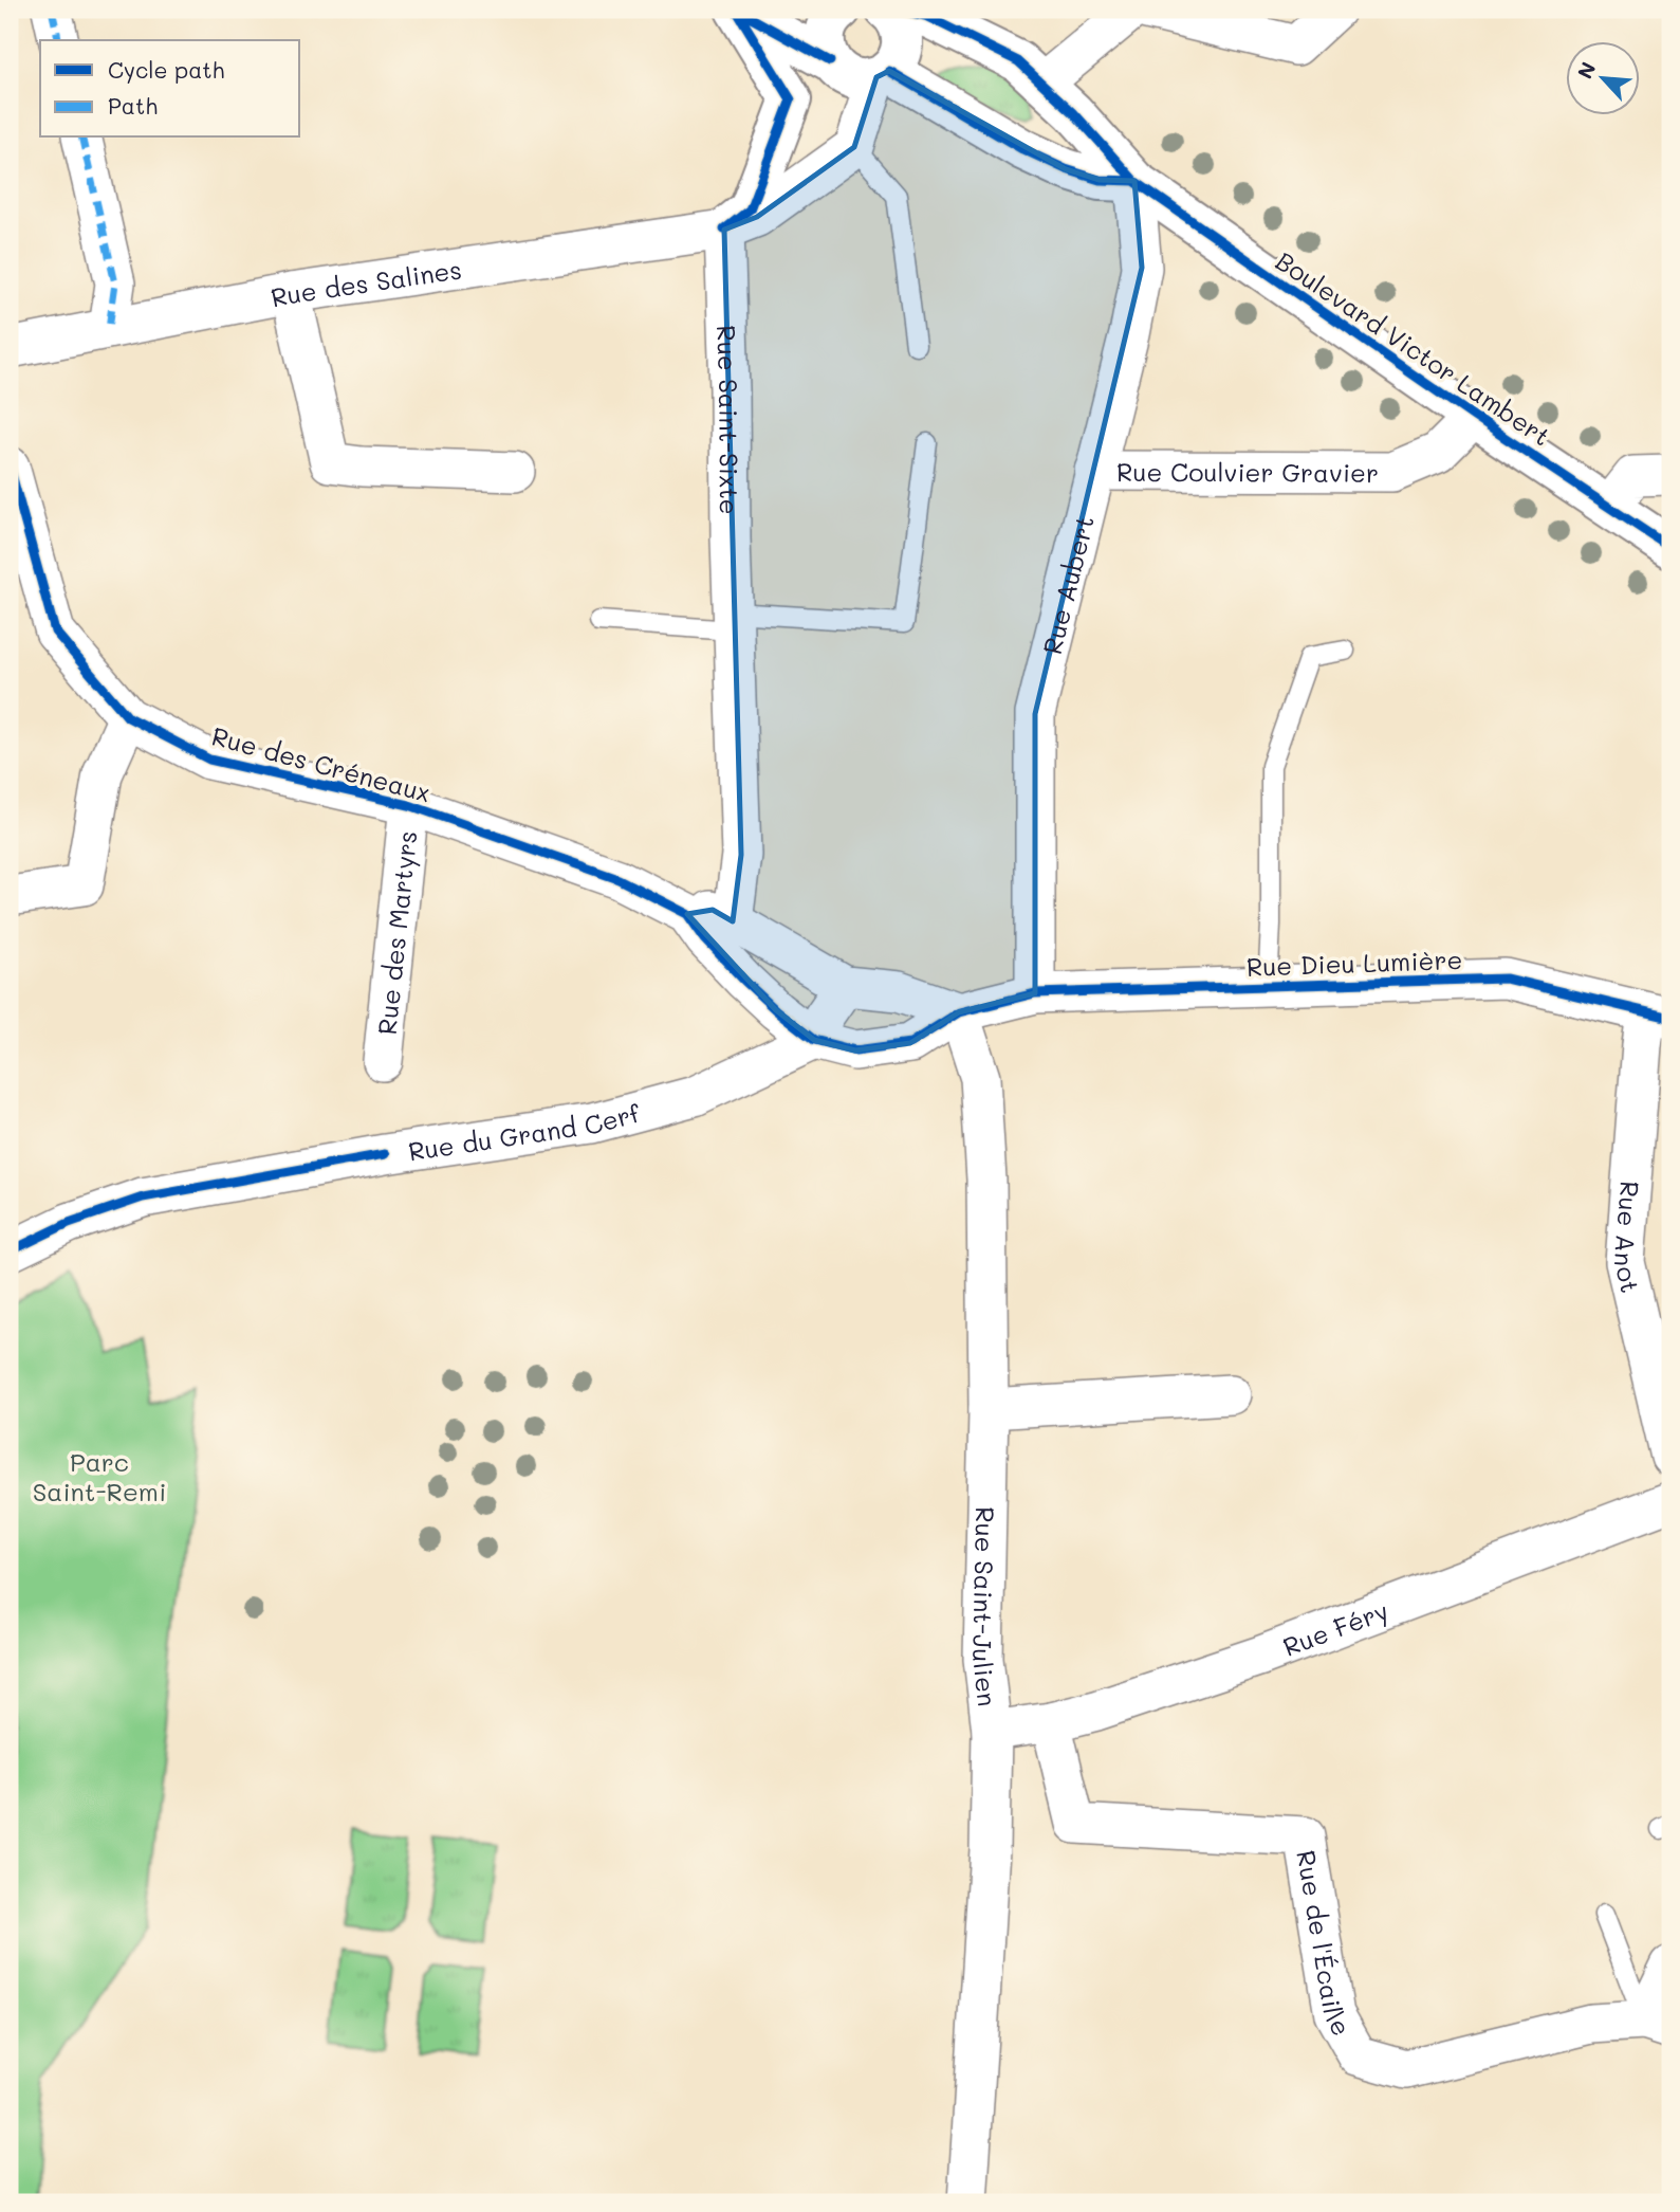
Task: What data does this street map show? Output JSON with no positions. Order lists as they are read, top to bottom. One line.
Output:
{"streets":{"street":["Rue des Salines","Boulevard Victor Lambert","Rue Saint-Sixte","Rue Coulvier Gravier","Rue Aubert","Rue des Créneaux","Rue des Martyrs","Rue Dieu Lumière","Rue du Grand Cerf","Rue Anot","Rue Saint-Julien","Rue Féry","Rue de l'Écaille"]},"crossings":[["Rue des Salines","Rue Saint-Sixte"],["Boulevard Victor Lambert","Rue Coulvier Gravier"],["Boulevard Victor Lambert","Rue Aubert"],["Rue Coulvier Gravier","Rue Aubert"],["Rue Aubert","Rue Dieu Lumière"],["Rue des Créneaux","Rue des Martyrs"],["Rue Dieu Lumière","Rue du Grand Cerf"],["Rue Dieu Lumière","Rue Anot"],["Rue Dieu Lumière","Rue Saint-Julien"],["Rue Saint-Julien","Rue Féry"],["Rue Féry","Rue de l'Écaille"]],"parks":["Parc Saint-Remi"],"legend":["Cycle path","Path"],"north":"top left"}
